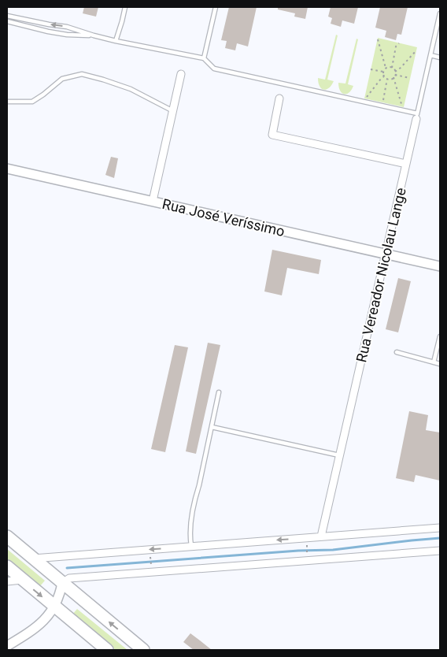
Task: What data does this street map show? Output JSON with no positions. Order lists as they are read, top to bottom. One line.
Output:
{"streets":{"street":["Rua José Veríssimo","Rua Vereador Nicolau Lange"]},"crossings":[["Rua José Veríssimo","Rua Vereador Nicolau Lange"]]}
